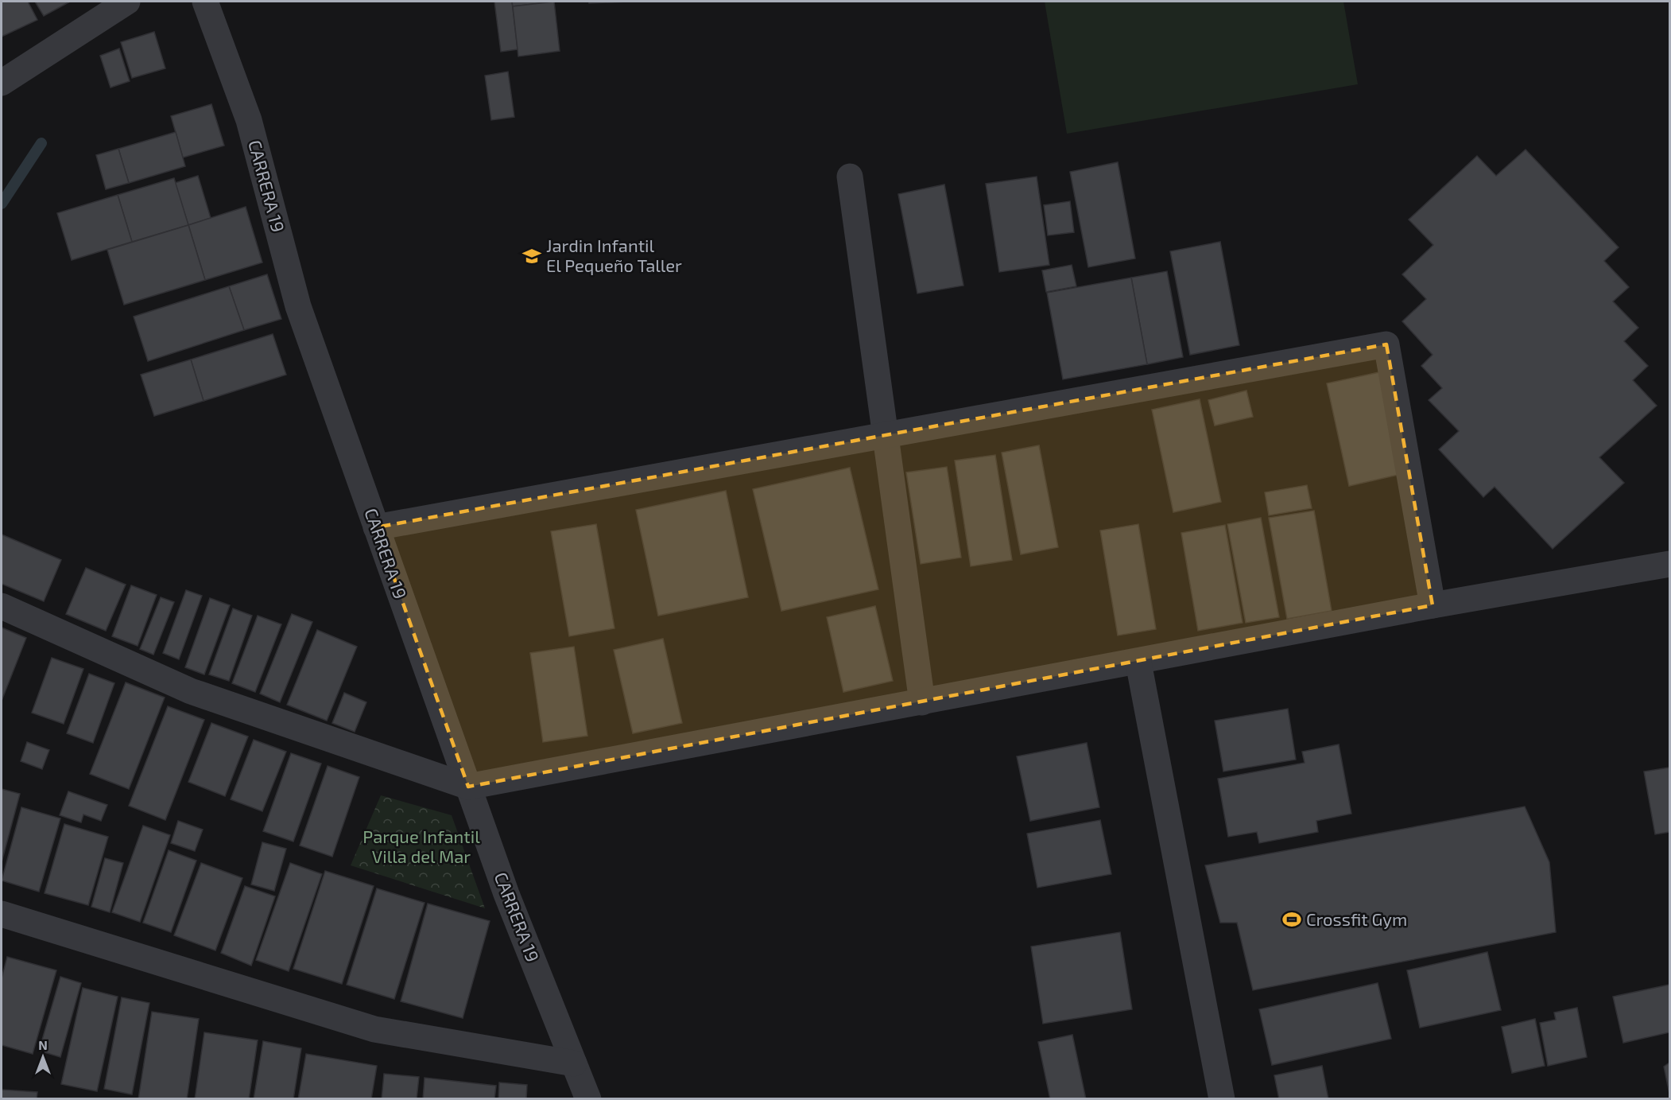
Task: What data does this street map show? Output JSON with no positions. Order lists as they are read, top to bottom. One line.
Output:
{"streets":{"street":["CARRERA 19"]},"parks":["Parque Infantil Villa del Mar"],"places":{"school or university":["Jardin Infantil El Pequeño Taller"],"sports":["Crossfit Gym"]},"north":"top"}
